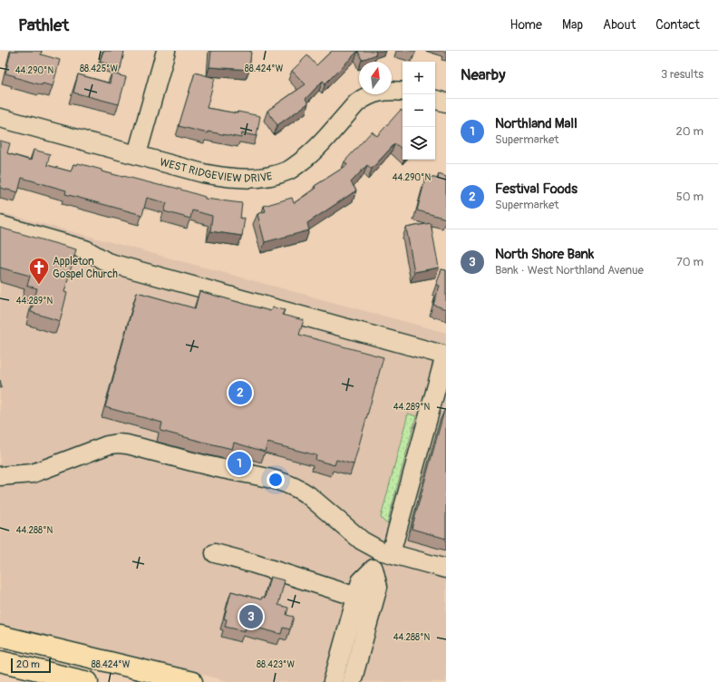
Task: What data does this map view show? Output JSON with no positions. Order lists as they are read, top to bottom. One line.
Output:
{"streets":{"street":["WEST RIDGEVIEW DRIVE"]},"places":{"church":["Appleton Gospel Church"]},"scale_bar":"20 m","north":"top","page":{"header":"Pathlet","nav":["Home","Map","About","Contact"],"heading":["Nearby","3 results"],"map_buttons":["+","−"],"list":[{"mark":"1","name":"Northland Mall","note":"Supermarket","value":"20 m"},{"mark":"2","name":"Festival Foods","note":"Supermarket","value":"50 m"},{"mark":"3","name":"North Shore Bank","note":"Bank · West Northland Avenue","value":"70 m"}],"pins":["2","1","3"],"scale":"20 m"},"coordinates":["88.425°W","88.424°W","44.290°N","44.289°N","44.288°N","88.423°W"]}
